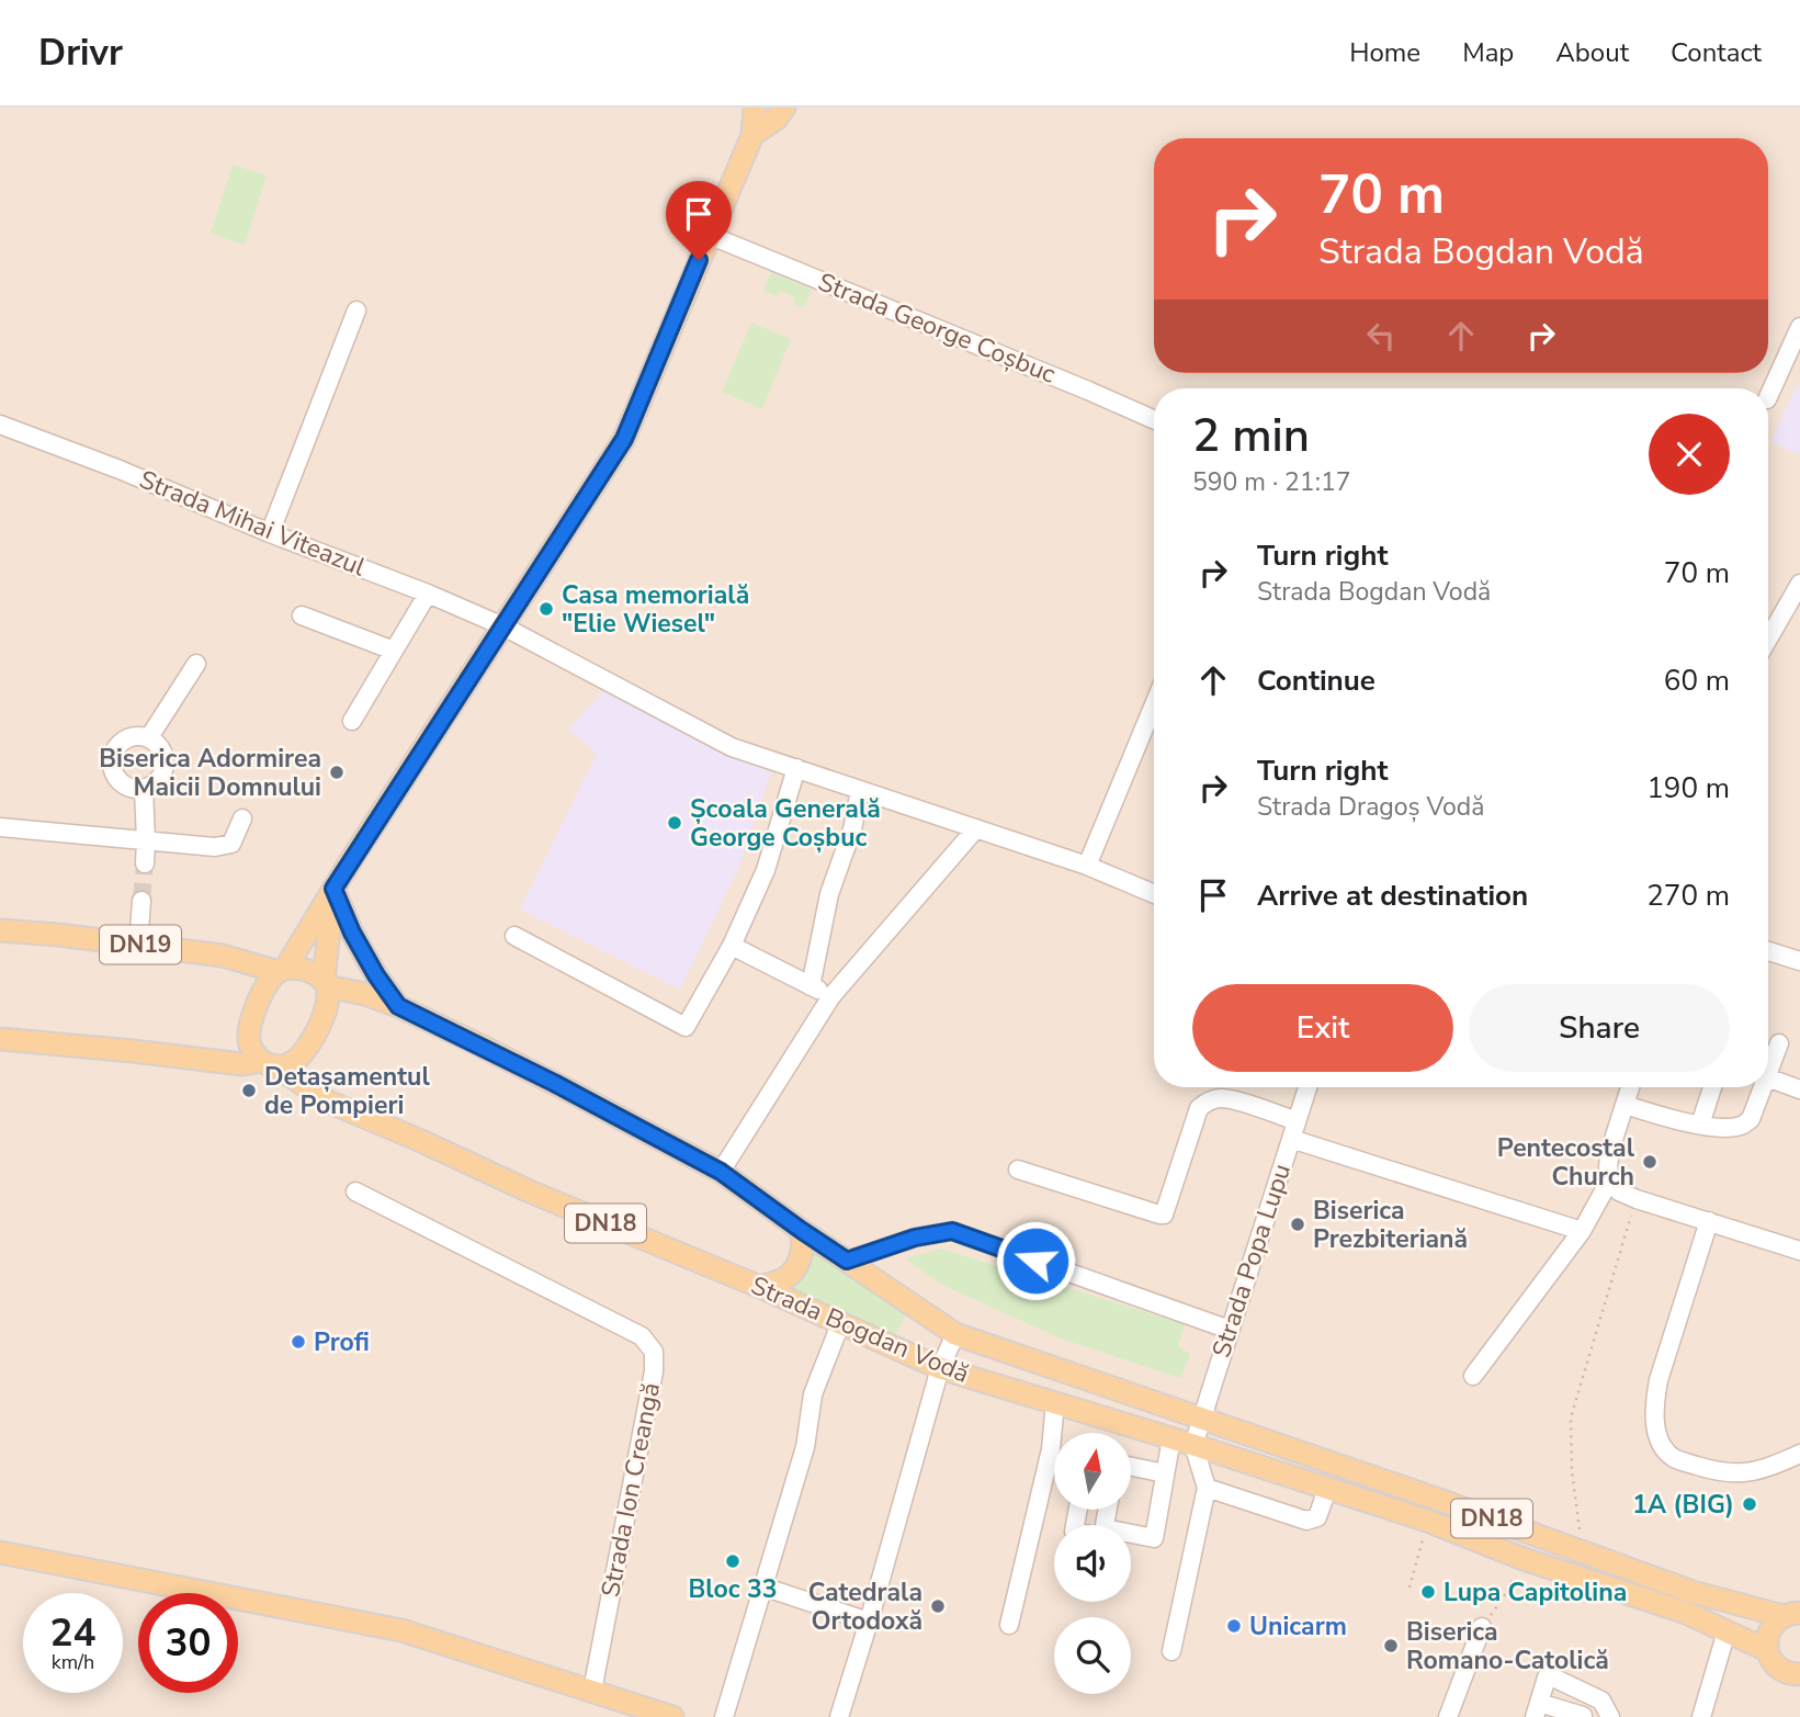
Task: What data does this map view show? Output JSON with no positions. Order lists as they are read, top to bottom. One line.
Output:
{"streets":{"main road":["DN19","DN18","Strada Bogdan Vodă"],"street":["Strada George Coșbuc","Strada Mihai Viteazul","Strada Popa Lupu","Strada Ion Creangă"]},"crossings":[["DN19","DN18"],["DN19","Strada Bogdan Vodă"],["DN18","Strada Bogdan Vodă"],["Strada Popa Lupu","Strada Bogdan Vodă"]],"places":["Casa memorială \"Elie Wiesel\"","Biserica Adormirea Maicii Domnului","Școala Generală George Coșbuc","Detașamentul de Pompieri","Pentecostal Church","Biserica Prezbiteriană","Profi","1A (BIG)","Bloc 33","Lupa Capitolina","Catedrala Ortodoxă","Unicarm","Biserica Romano-Catolică"],"north":"top","page":{"header":"Drivr","nav":["Home","Map","About","Contact"],"turn":["70 m","Strada Bogdan Vodă"],"heading":["2 min","590 m · 21:17"],"list":[{"name":"Turn right","note":"Strada Bogdan Vodă","value":"70 m"},{"name":"Continue","value":"60 m"},{"name":"Turn right","note":"Strada Dragoș Vodă","value":"190 m"},{"name":"Arrive at destination","value":"270 m"}],"buttons":["Exit","Share"],"speed":"24 km/h","limit":"30"}}
